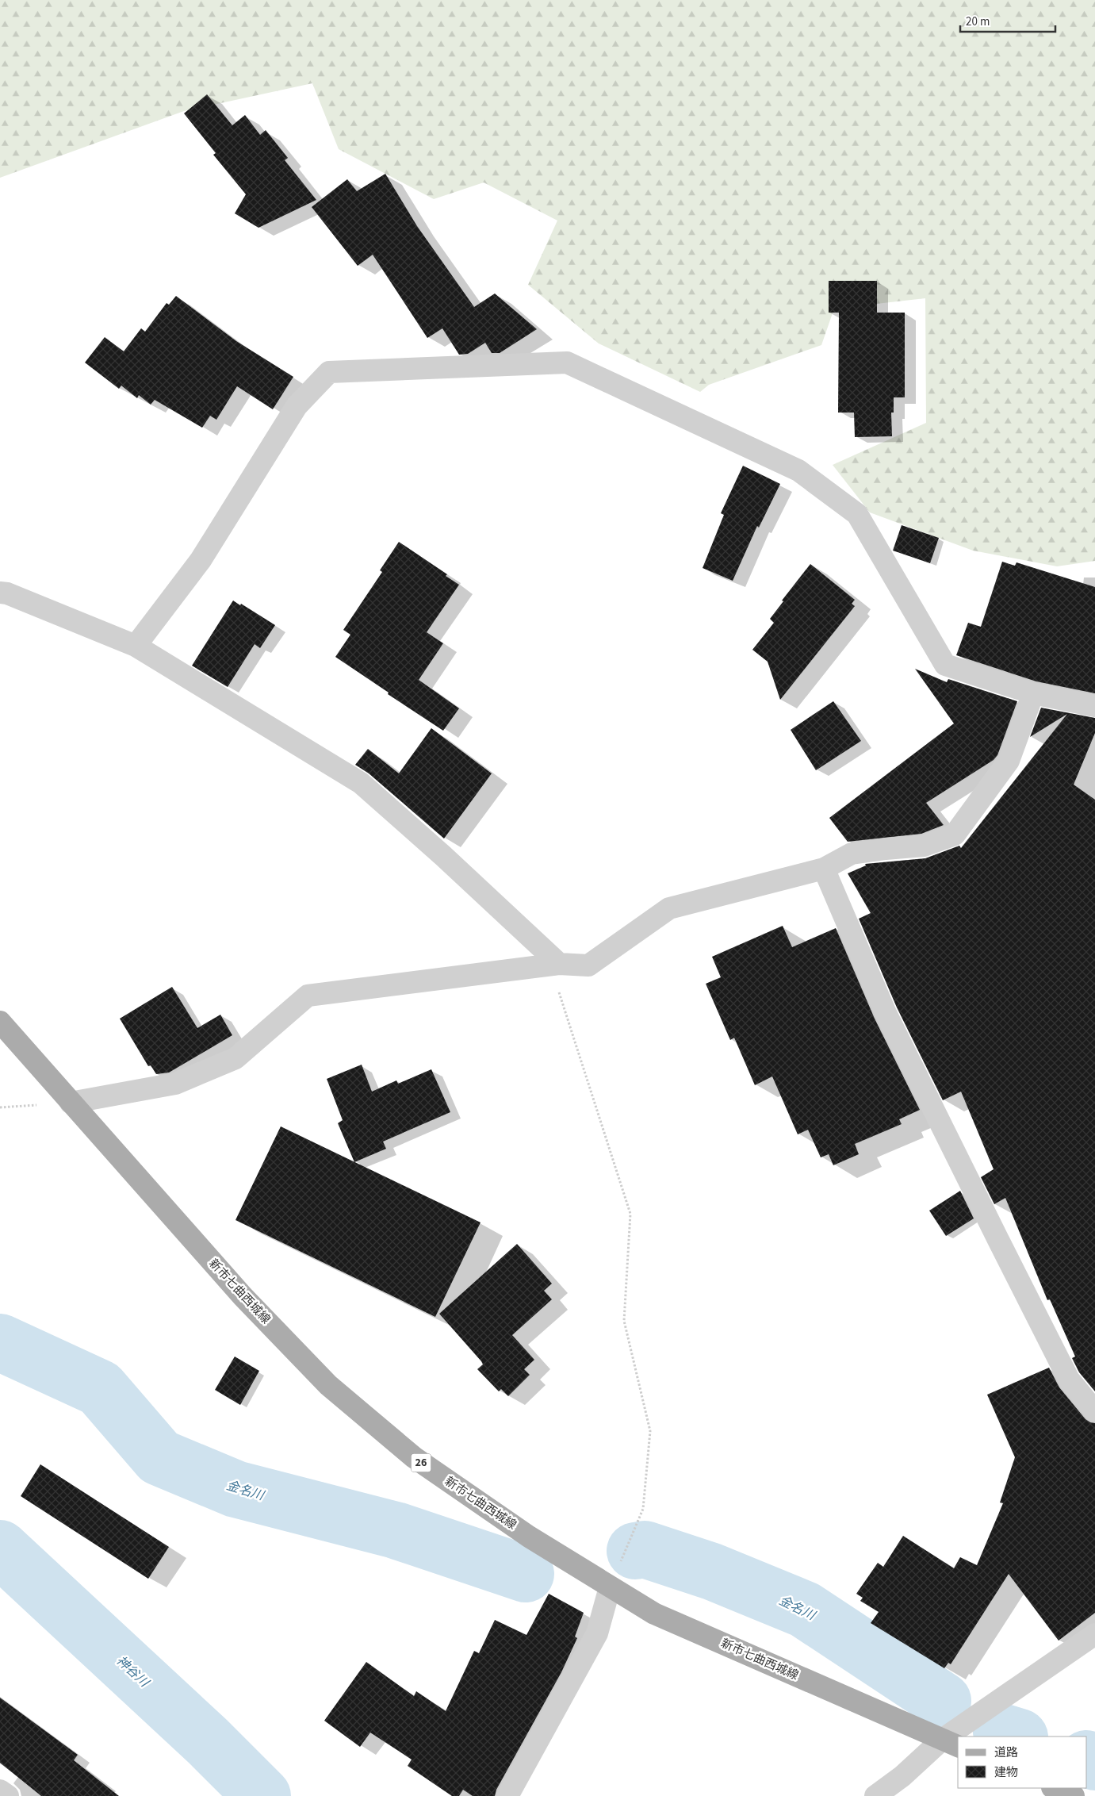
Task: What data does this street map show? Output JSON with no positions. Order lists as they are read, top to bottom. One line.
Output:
{"streets":{"main road":["新市七曲西城線","26"]},"water":["金名川","神谷川"],"legend":["道路","建物"],"scale_bar":"20 m"}
